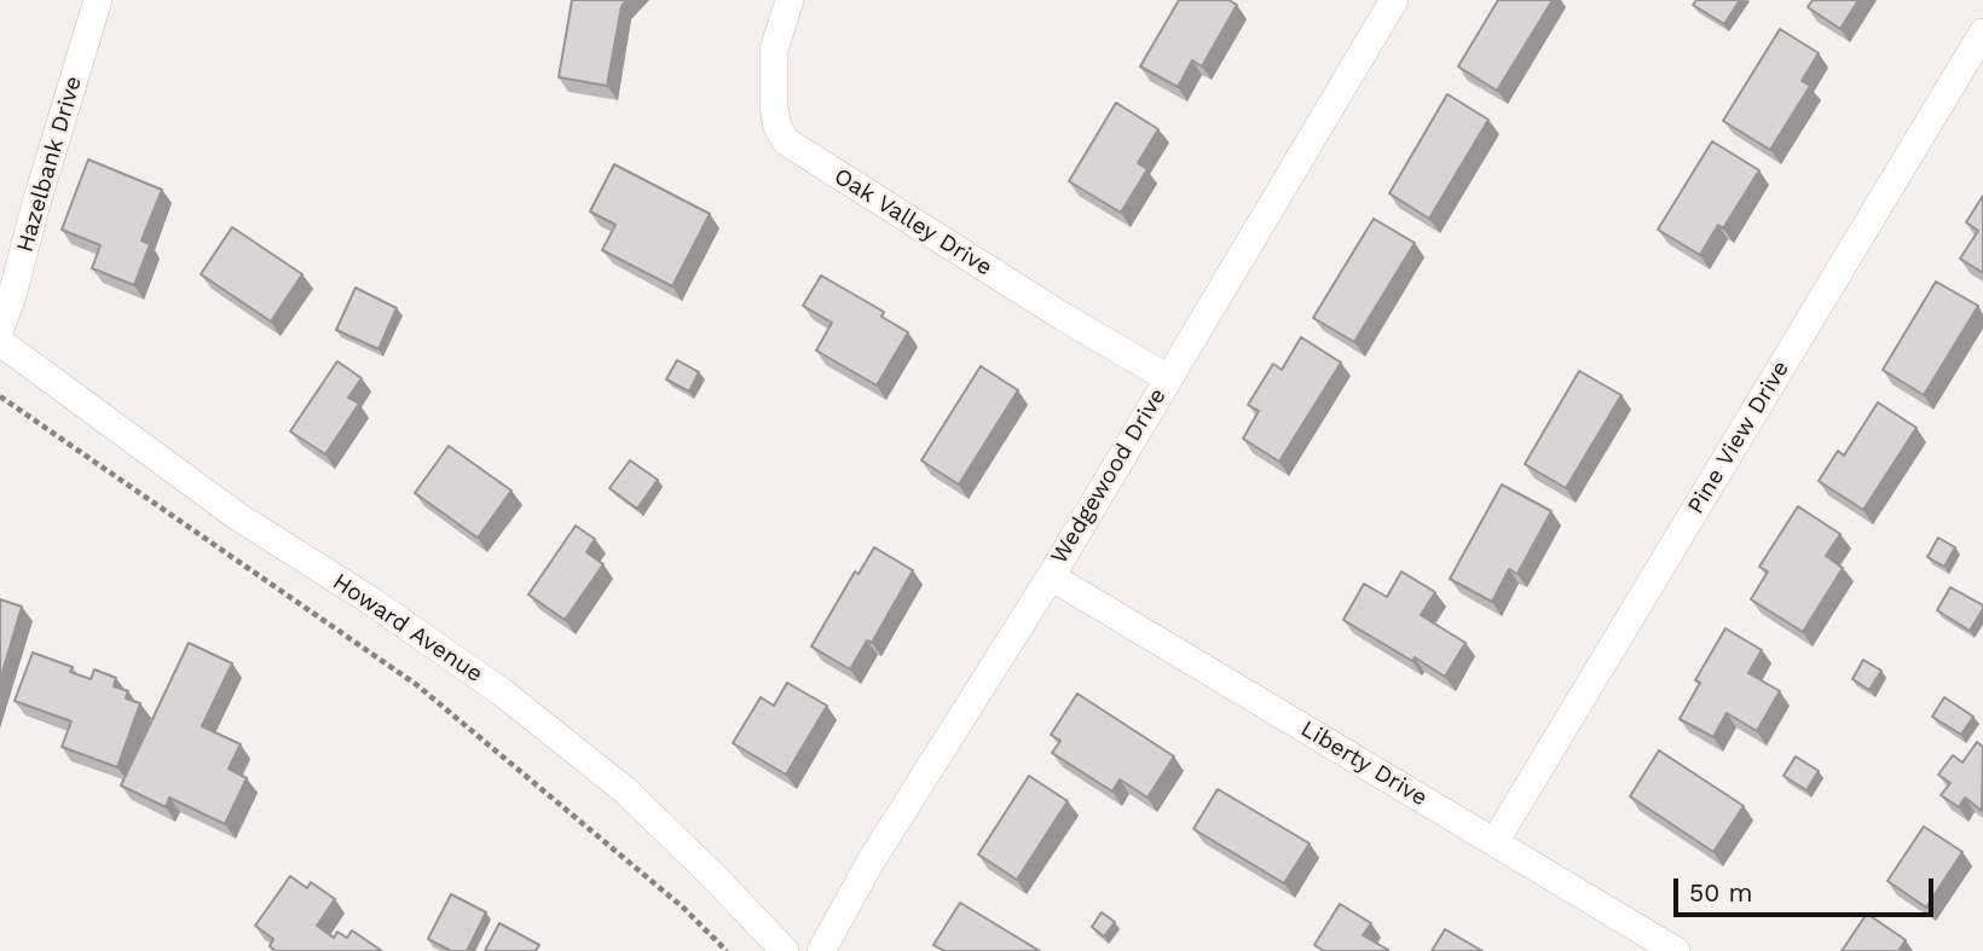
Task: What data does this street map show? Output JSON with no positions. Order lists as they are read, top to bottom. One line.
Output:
{"streets":{"street":["Hazelbank Drive","Oak Valley Drive","Pine View Drive","Wedgewood Drive","Howard Avenue","Liberty Drive"]},"crossings":[["Oak Valley Drive","Wedgewood Drive"],["Pine View Drive","Liberty Drive"],["Wedgewood Drive","Liberty Drive"]],"scale_bar":"50 m"}
